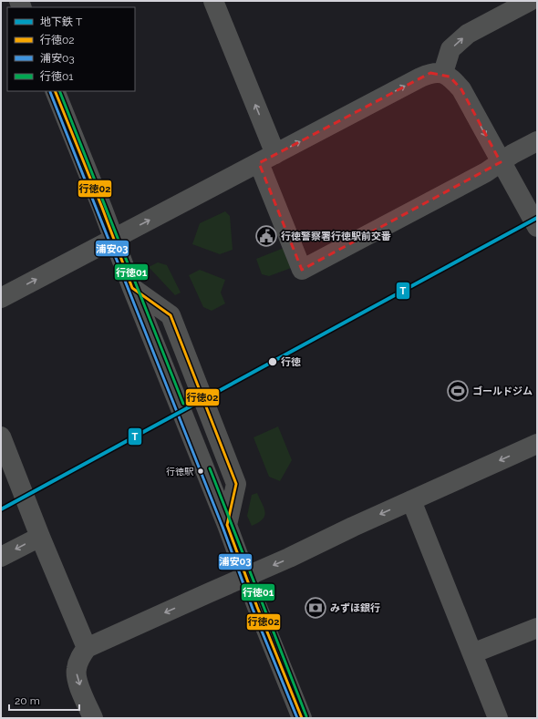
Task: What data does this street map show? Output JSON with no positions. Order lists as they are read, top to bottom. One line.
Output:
{"places":{"public building":["行徳警察署行徳駅前交番"],"other":["行徳","行徳駅"],"sports":["ゴールドジム"],"bank":["みずほ銀行"]},"lines":["transit line 行徳02","transit line 行徳01","transit line 浦安03","metro line T"],"legend":["地下鉄 T","行徳02","浦安03","行徳01"],"scale_bar":"20 m"}
